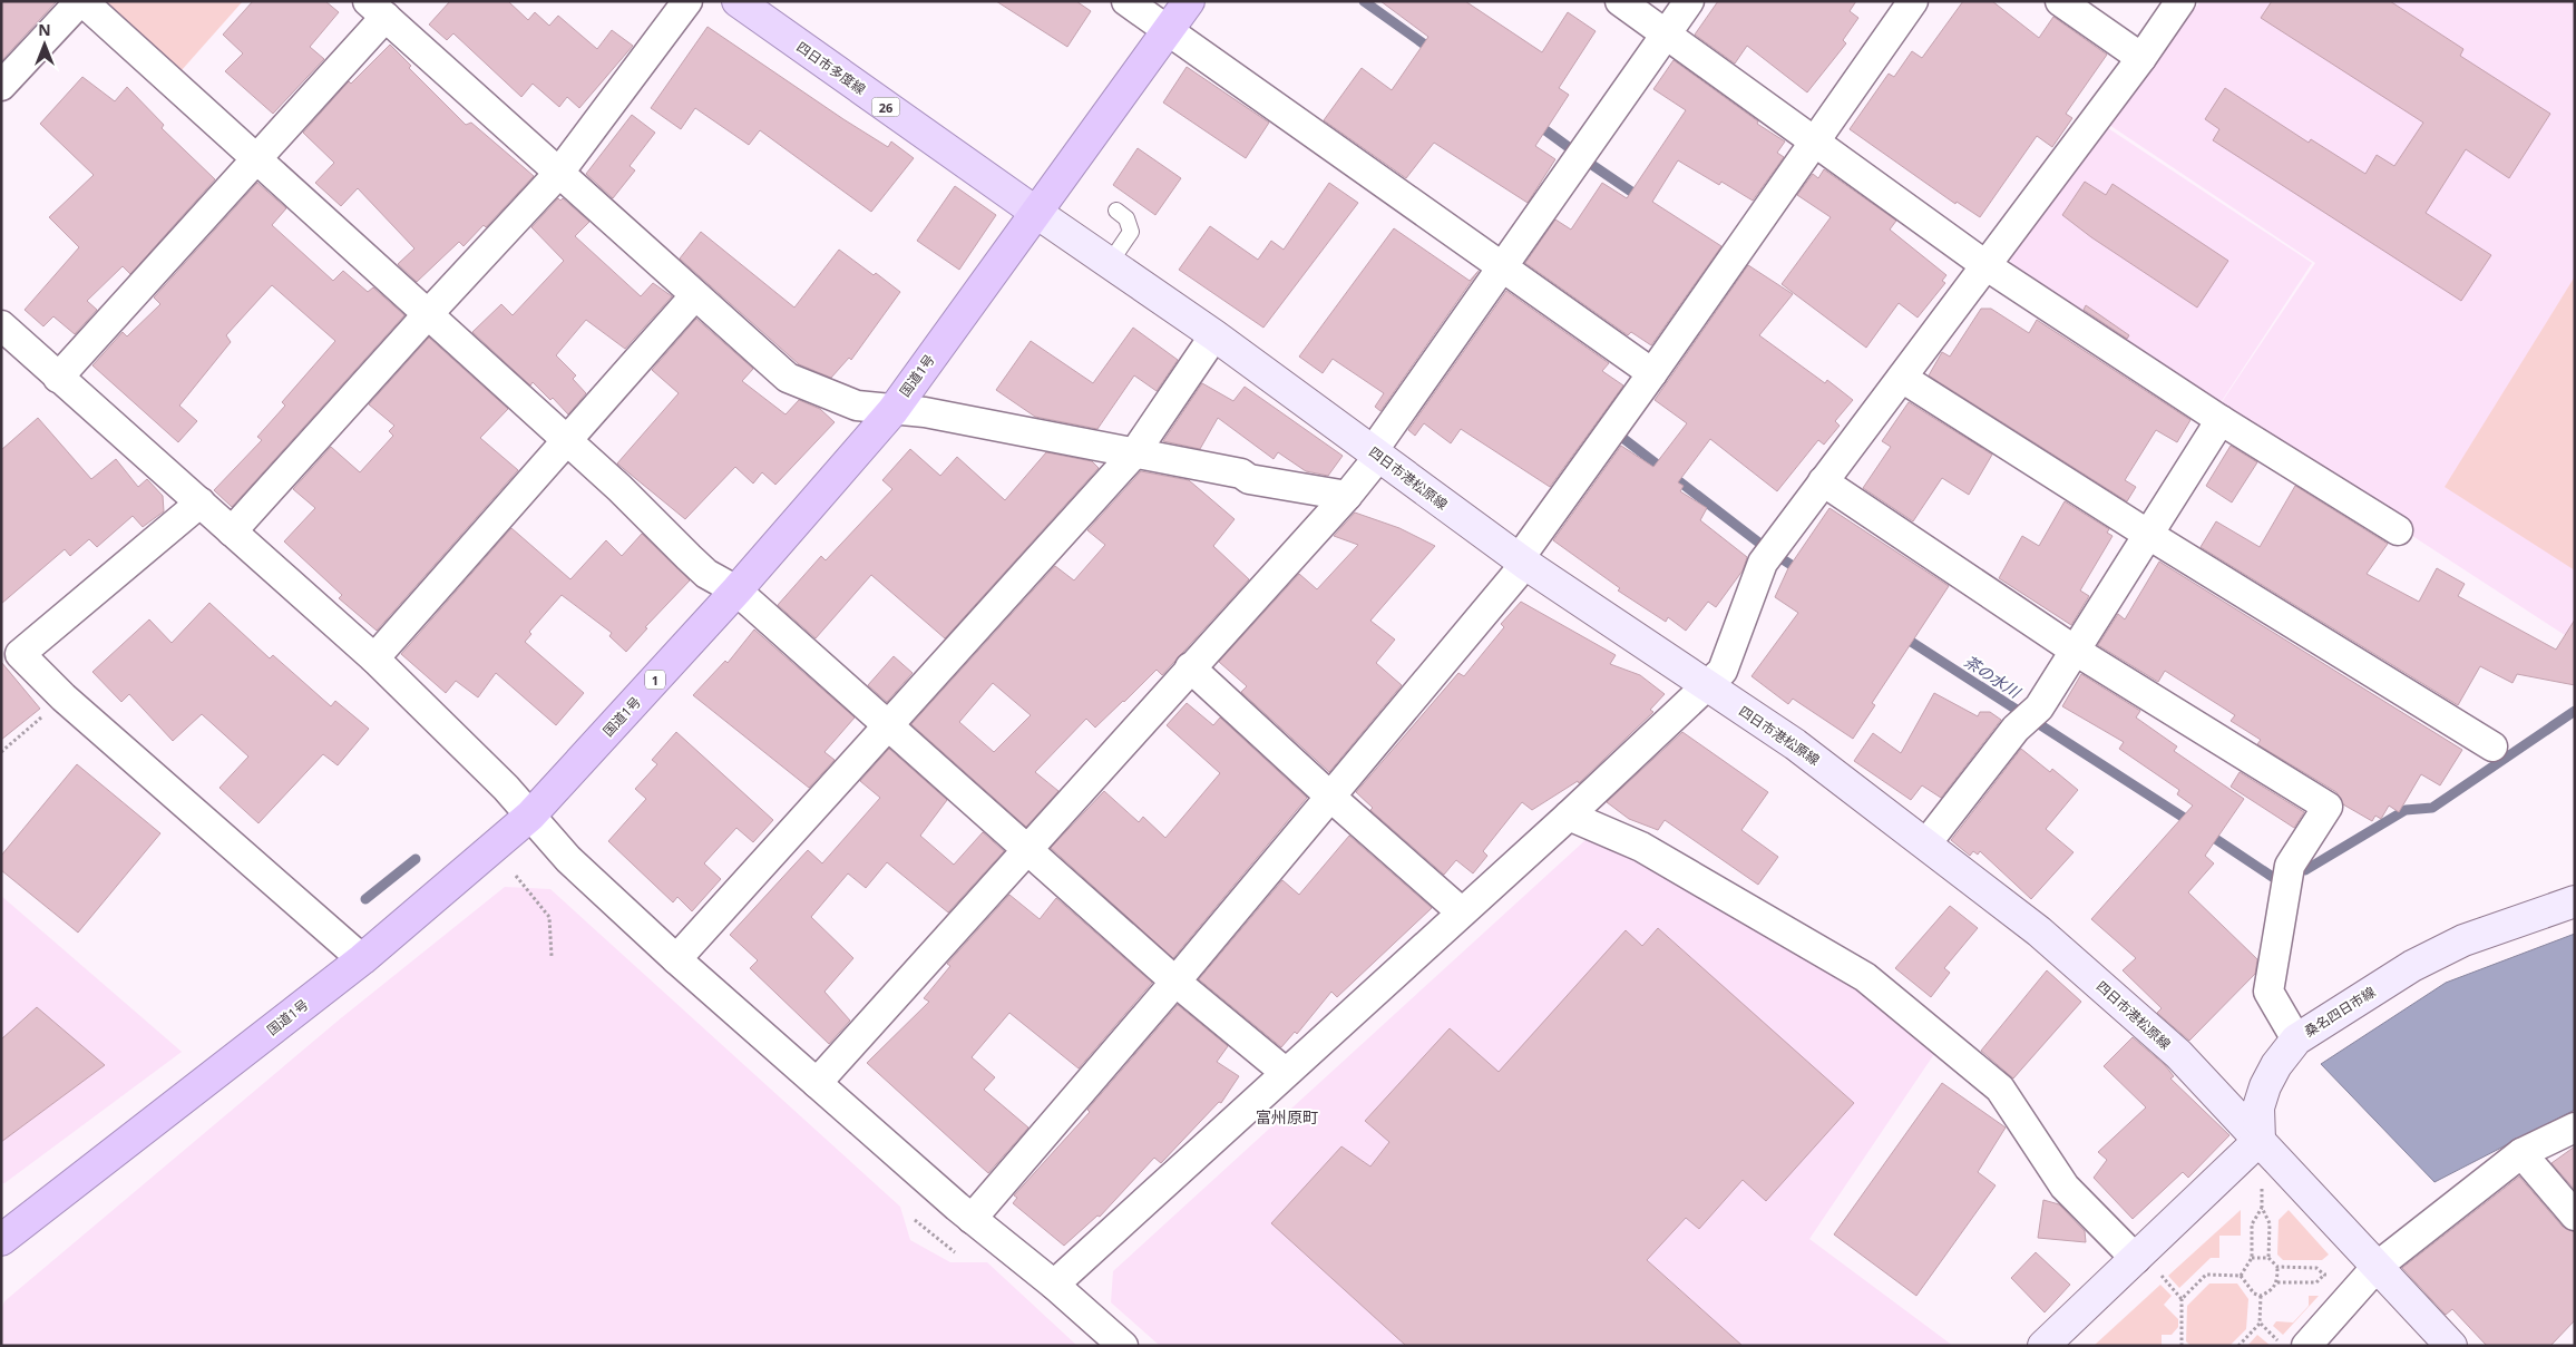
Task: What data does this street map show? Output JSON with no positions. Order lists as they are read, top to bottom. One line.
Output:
{"streets":{"highway":["国道1号","1"],"main road":["四日市多度線","26","四日市港松原線","桑名四日市線"]},"crossings":[["四日市多度線","国道1号"],["四日市多度線","四日市港松原線"],["国道1号","四日市港松原線"],["四日市港松原線","桑名四日市線"]],"districts":["富州原町"],"water":["茶の水川"],"north":"top"}
